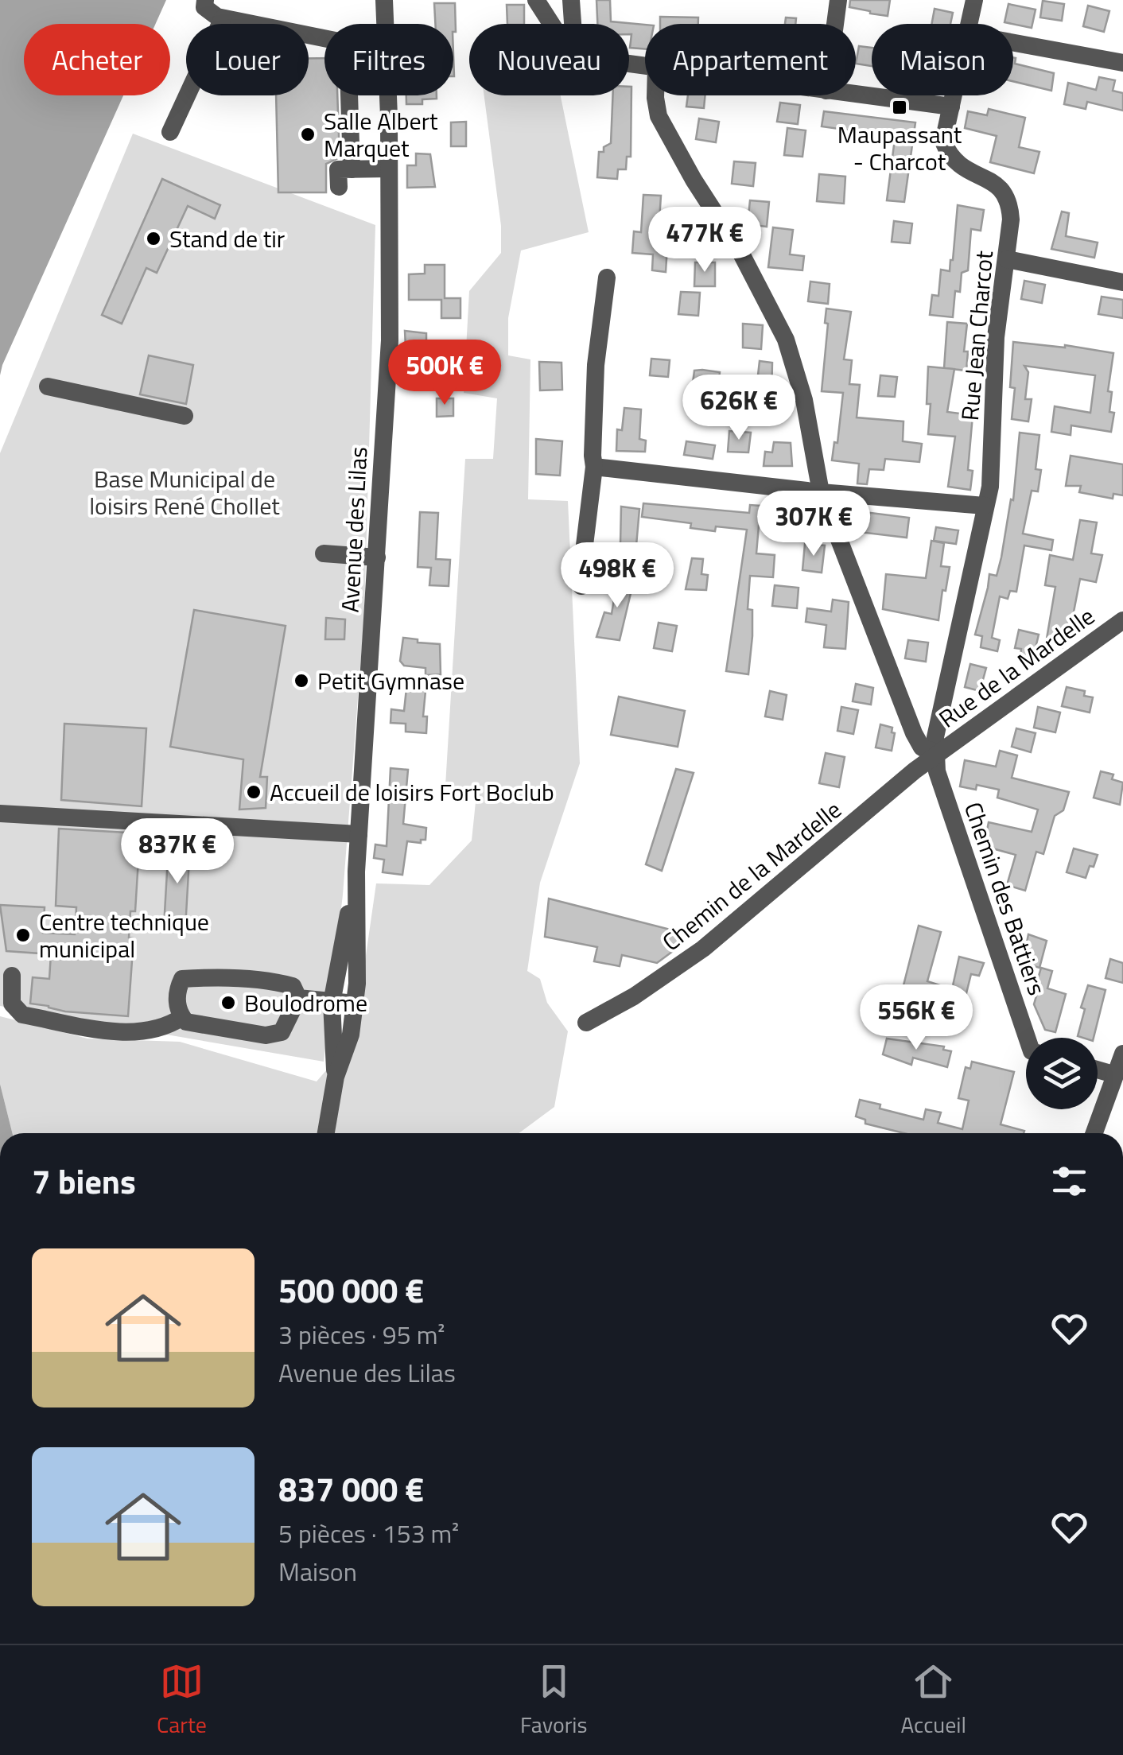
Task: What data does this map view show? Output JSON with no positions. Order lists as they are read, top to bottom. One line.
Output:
{"streets":{"street":["Rue Jean Charcot","Avenue des Lilas","Rue de la Mardelle","Chemin de la Mardelle","Chemin des Battiers"]},"crossings":[["Rue Jean Charcot","Rue de la Mardelle"],["Rue Jean Charcot","Chemin de la Mardelle"],["Rue Jean Charcot","Chemin des Battiers"],["Rue de la Mardelle","Chemin de la Mardelle"],["Rue de la Mardelle","Chemin des Battiers"],["Chemin de la Mardelle","Chemin des Battiers"]],"parks":["Base Municipal de loisirs René Chollet"],"places":{"transit":["Maupassant - Charcot"],"other":["Salle Albert Marquet","Stand de tir","Petit Gymnase","Accueil de loisirs Fort Boclub","Centre technique municipal","Boulodrome"]},"page":{"chip":["Acheter","Louer","Filtres","Nouveau","Appartement","Maison"],"price":["477K €","500K €","626K €","307K €","498K €","837K €","556K €"],"heading":"7 biens","list":[{"name":"500 000 €","note":"3 pièces · 95 m² · Avenue des Lilas"},{"name":"837 000 €","note":"5 pièces · 153 m² · Maison"}],"tabs":["Carte","Favoris","Accueil"]}}
